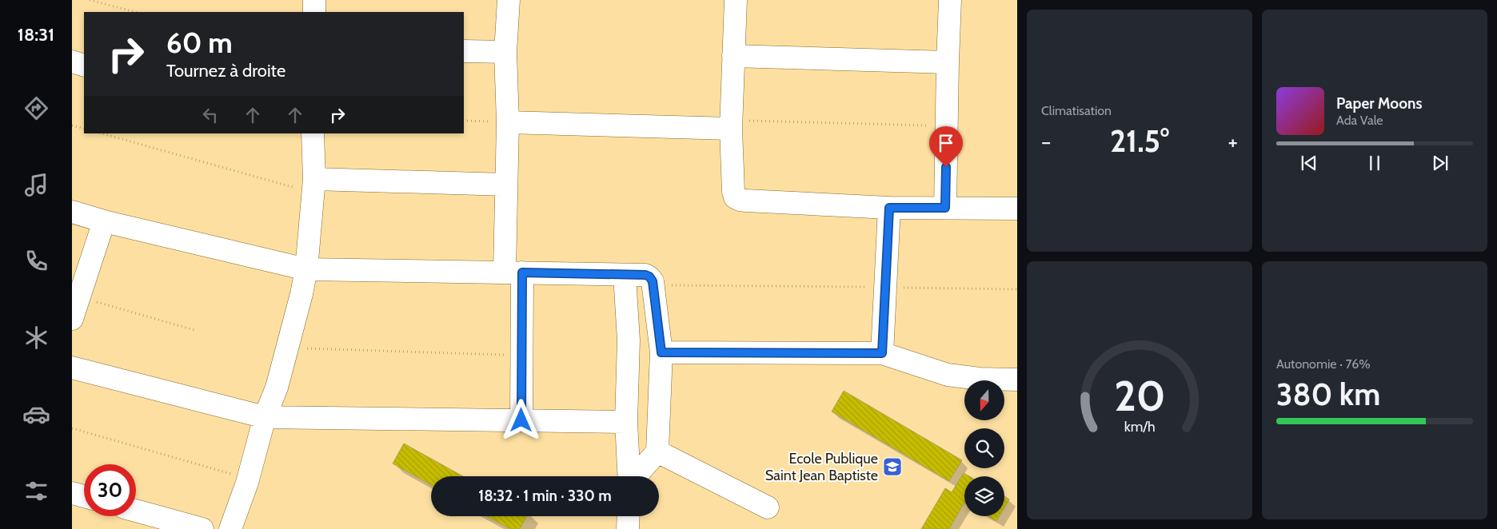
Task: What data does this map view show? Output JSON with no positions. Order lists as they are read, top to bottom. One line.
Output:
{"places":{"school or university":["Ecole Publique Saint Jean Baptiste"]},"north":"bottom","page":{"tabs":"18:31","tile":["Climatisation",["Autonomie · 76%","380 km"]],"turn":["60 m","Tournez à droite"],"song":["Paper Moons","Ada Vale"],"heat":["−","21.5°","+"],"limit":"30","trip":"18:32 · 1 min · 330 m","gauge":["20","km/h"]}}
